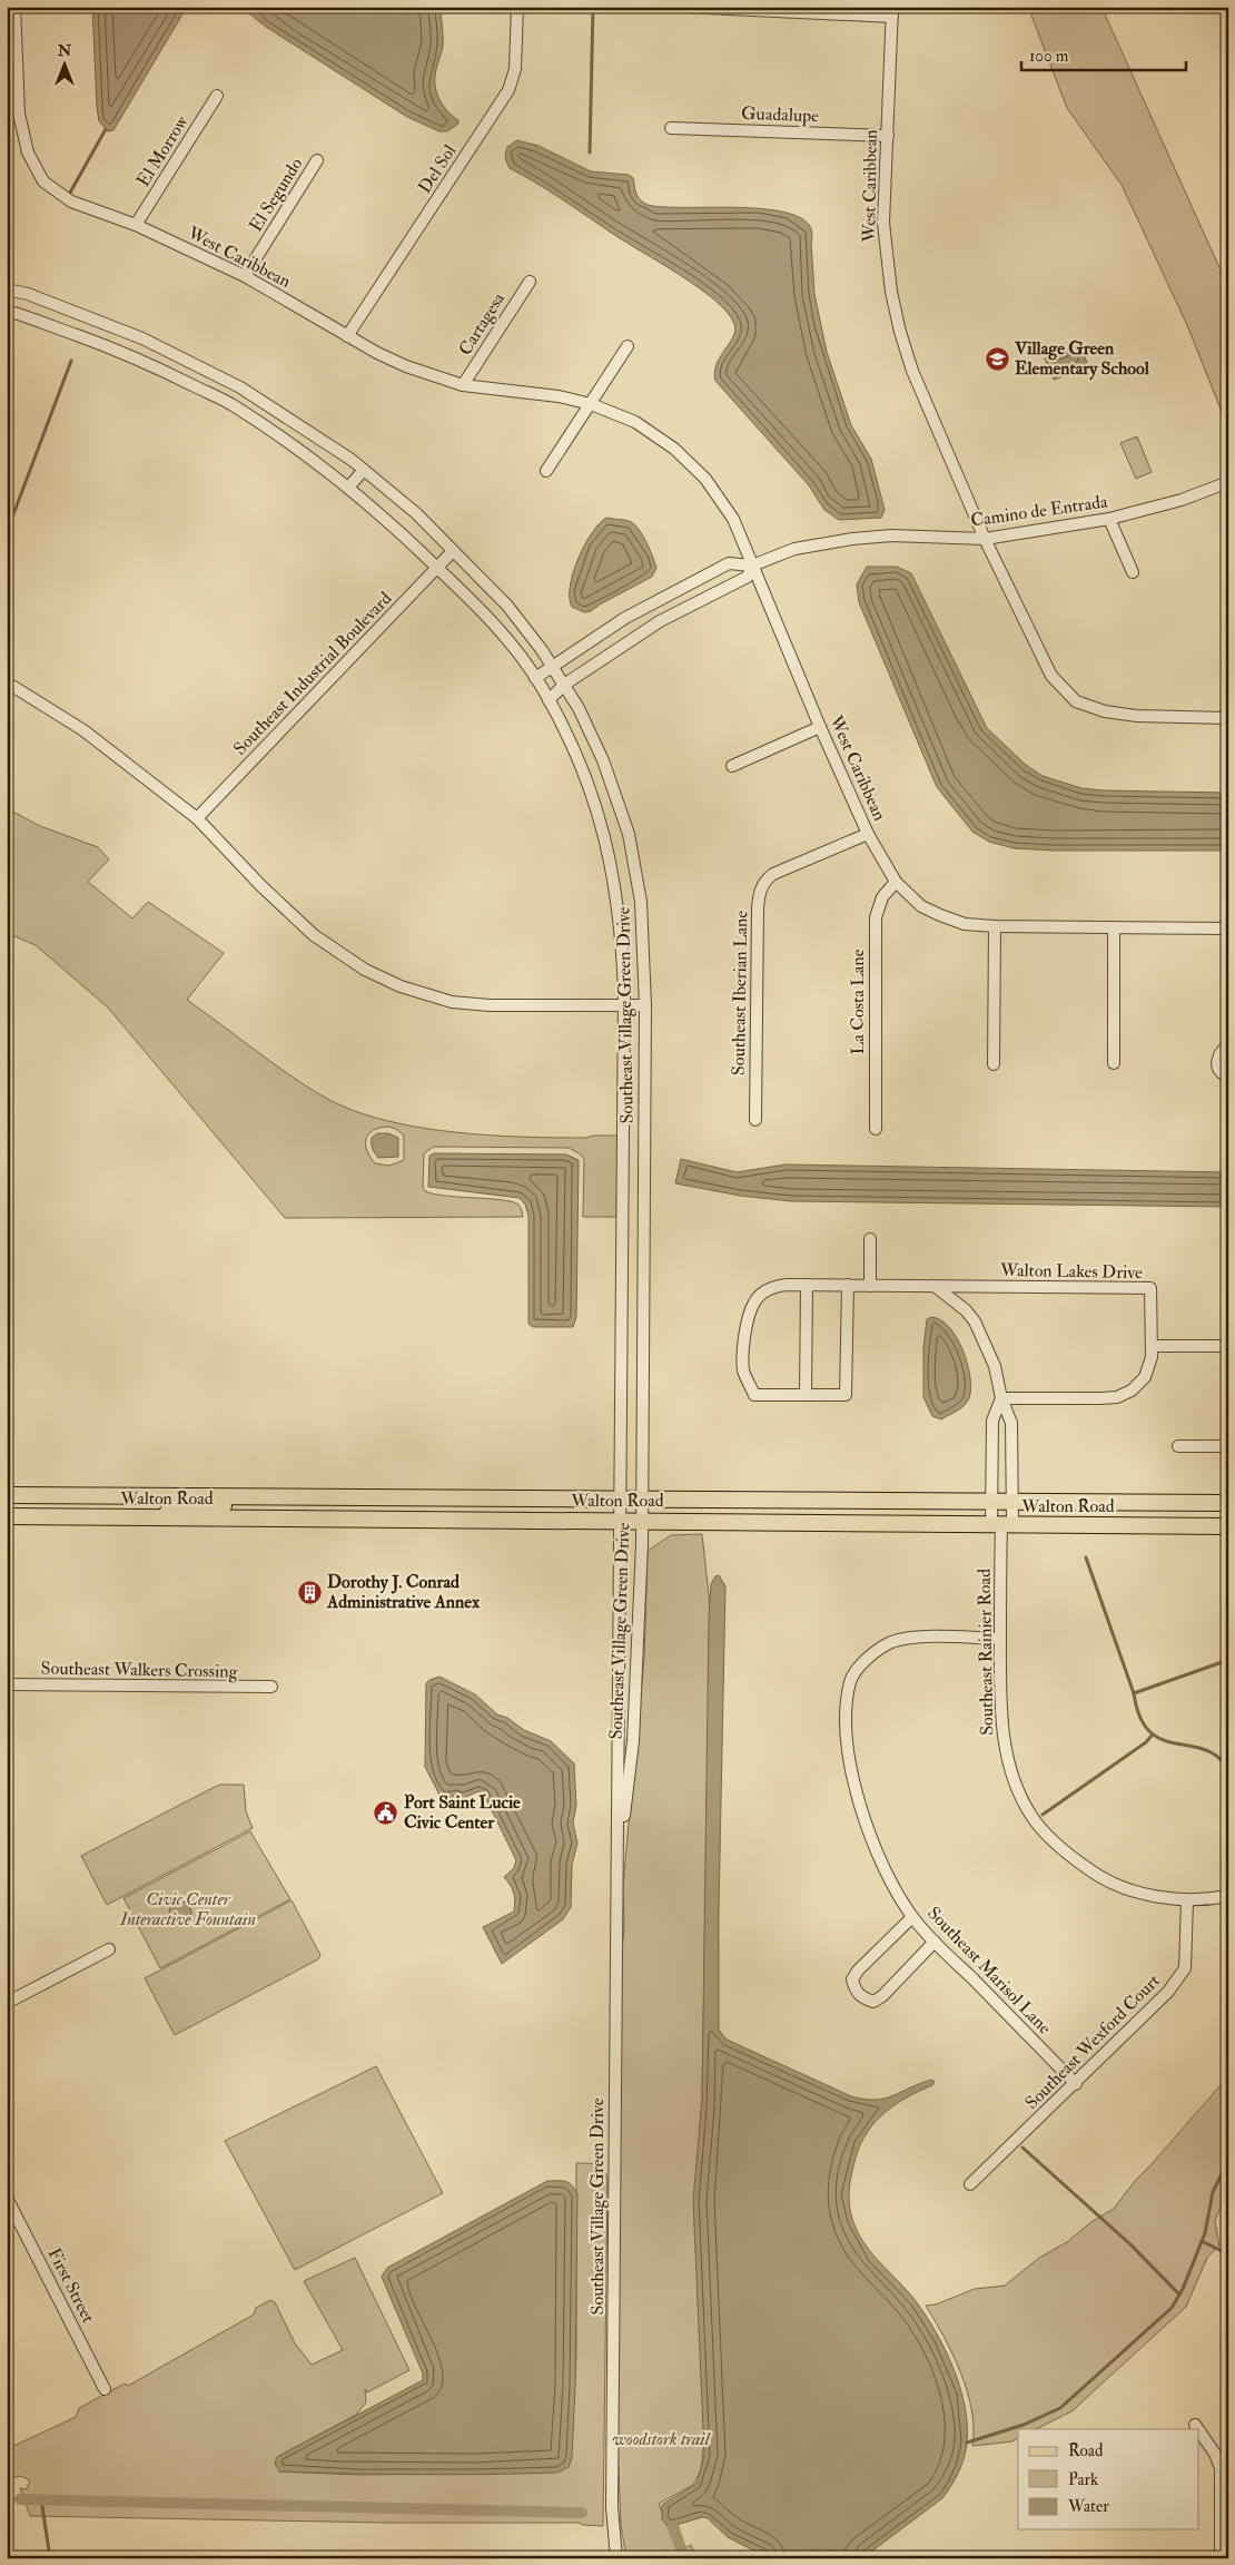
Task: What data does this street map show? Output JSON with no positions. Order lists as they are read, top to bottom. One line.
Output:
{"streets":{"main road":["Walton Road"],"street":["Guadalupe","El Morrow","Del Sol","West Caribbean","El Segundo","Cartagesa","Camino de Entrada","Southeast Industrial Boulevard","Southeast Iberian Lane","La Costa Lane","Southeast Village Green Drive","Walton Lakes Drive","Southeast Rainier Road","Southeast Walkers Crossing","Southeast Marisol Lane","Southeast Wexford Court","First Street"]},"crossings":[["Guadalupe","West Caribbean"],["El Morrow","West Caribbean"],["Del Sol","West Caribbean"],["West Caribbean","El Segundo"],["West Caribbean","Cartagesa"],["West Caribbean","Camino de Entrada"],["West Caribbean","Southeast Iberian Lane"],["West Caribbean","La Costa Lane"],["Camino de Entrada","Southeast Village Green Drive"],["Southeast Industrial Boulevard","Southeast Village Green Drive"],["Southeast Village Green Drive","Walton Road"],["Walton Road","Southeast Rainier Road"],["Southeast Rainier Road","Southeast Marisol Lane"],["Southeast Rainier Road","Southeast Wexford Court"],["Southeast Marisol Lane","Southeast Wexford Court"]],"parks":["Civic Center Interactive Fountain","woodstork trail"],"places":{"school or university":["Village Green Elementary School"],"building":["Dorothy J. Conrad Administrative Annex"],"public building":["Port Saint Lucie Civic Center"]},"legend":["Road","Park","Water"],"scale_bar":"100 m","north":"top"}
